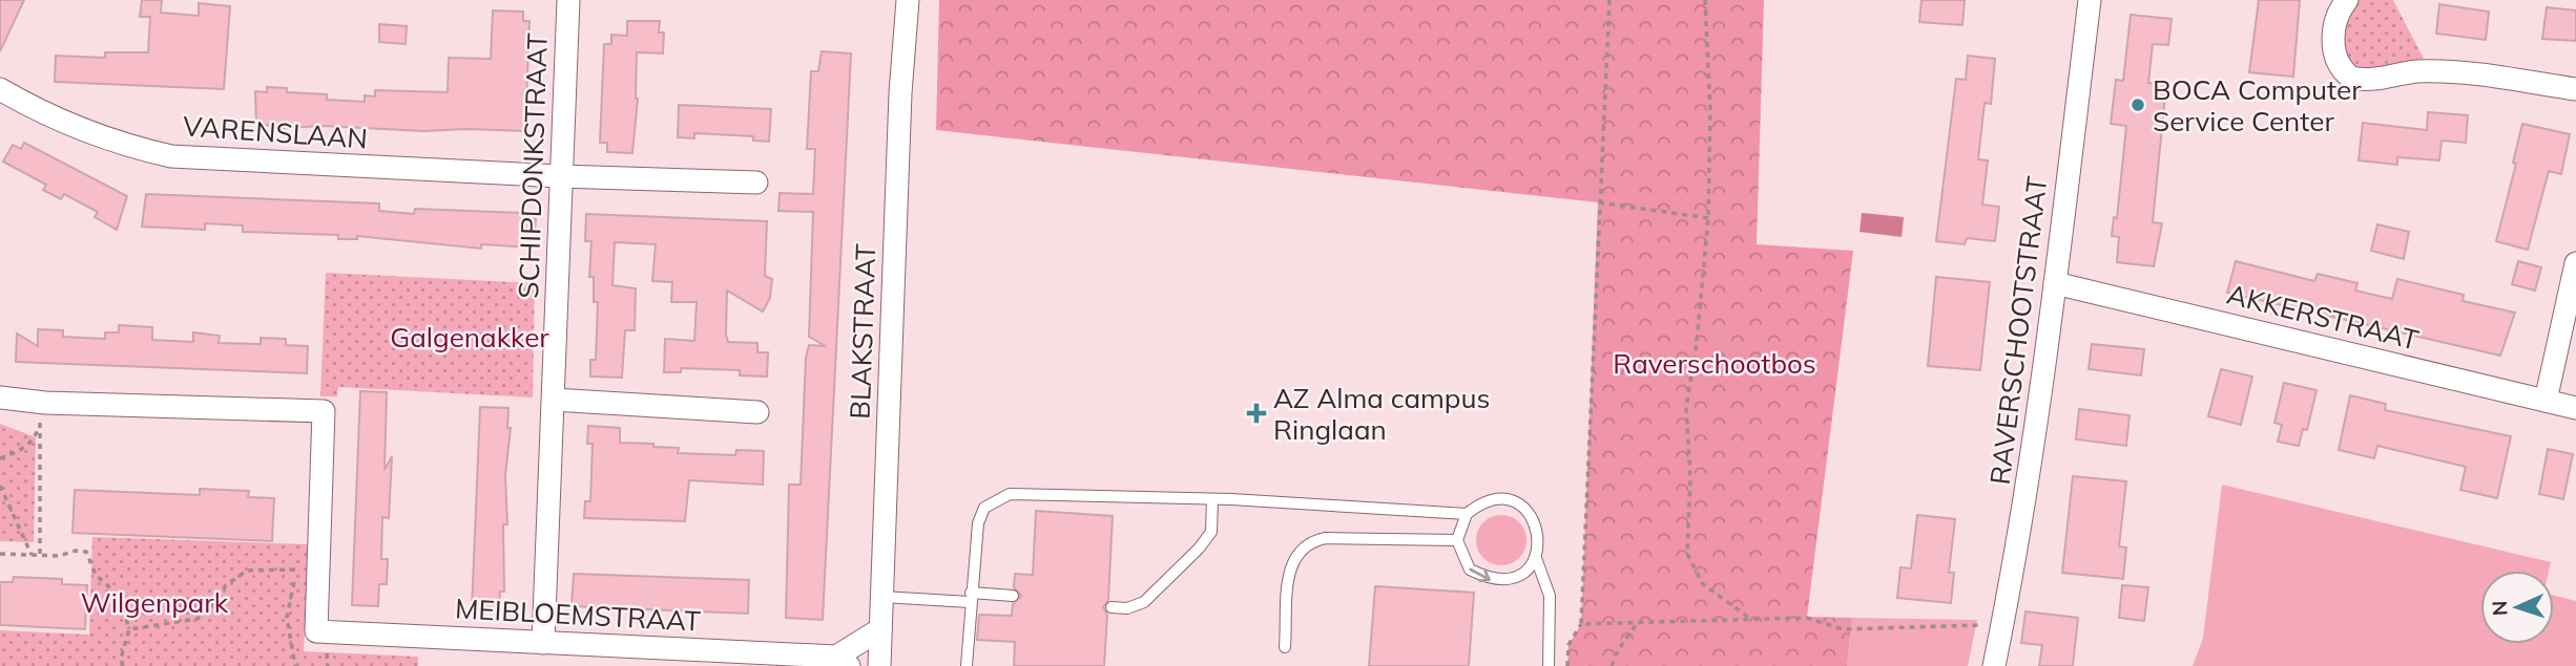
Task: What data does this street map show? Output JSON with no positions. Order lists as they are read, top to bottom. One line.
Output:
{"streets":{"street":["VARENSLAAN","SCHIPDONKSTRAAT","AKKERSTRAAT","RAVERSCHOOTSTRAAT","BLAKSTRAAT","MEIBLOEMSTRAAT"]},"crossings":[["VARENSLAAN","SCHIPDONKSTRAAT"],["SCHIPDONKSTRAAT","MEIBLOEMSTRAAT"],["AKKERSTRAAT","RAVERSCHOOTSTRAAT"],["BLAKSTRAAT","MEIBLOEMSTRAAT"]],"parks":["Galgenakker","Raverschootbos","Wilgenpark"],"places":{"other":["BOCA Computer Service Center"],"health":["AZ Alma campus Ringlaan"]},"north":"left"}
